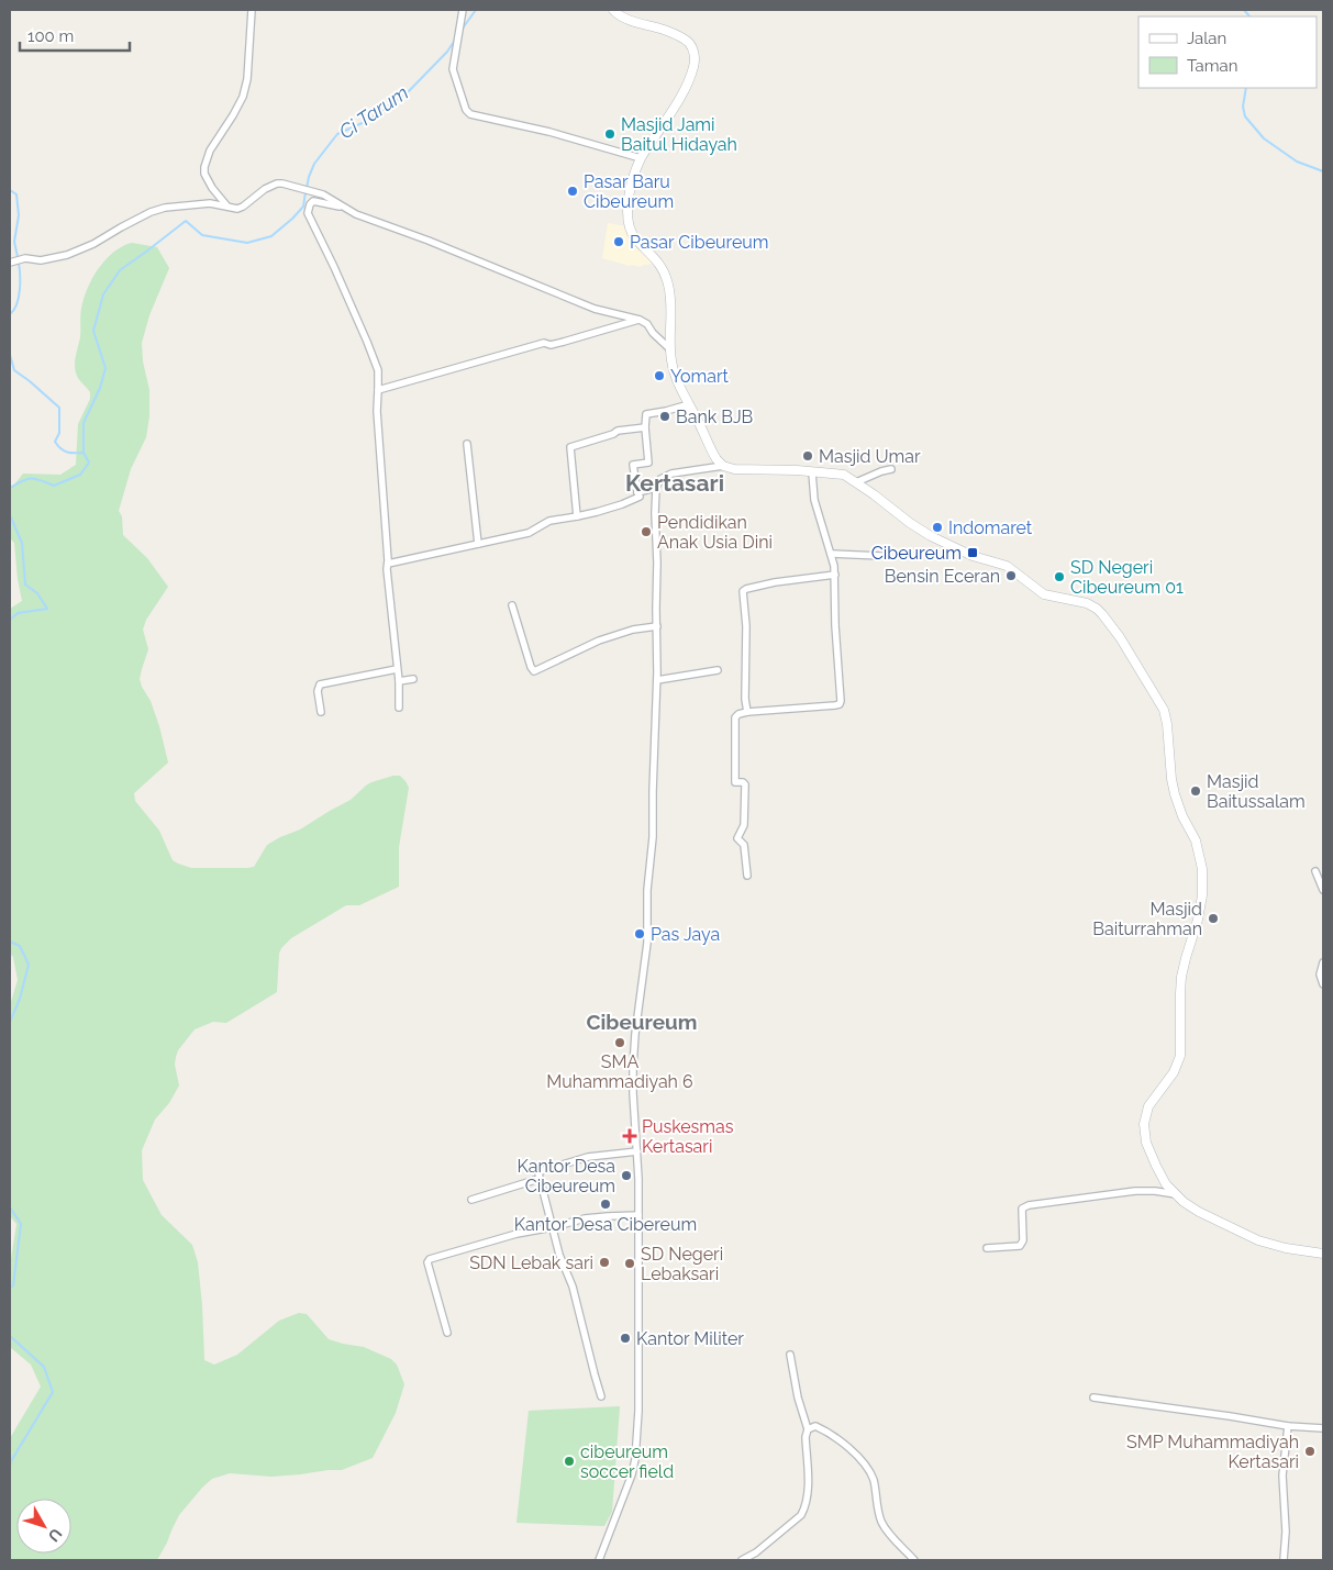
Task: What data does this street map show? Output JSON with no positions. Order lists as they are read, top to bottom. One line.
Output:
{"districts":["Kertasari","Cibeureum"],"water":["Ci Tarum"],"places":{"other":["Masjid Jami Baitul Hidayah","Pasar Baru Cibeureum","Pasar Cibeureum","Yomart","Bank BJB","Masjid Umar","Indomaret","Pendidikan Anak Usia Dini","Bensin Eceran","SD Negeri Cibeureum 01","Masjid Baitussalam","Masjid Baiturrahman","Pas Jaya","SMA Muhammadiyah 6","Kantor Desa Cibeureum","Kantor Desa Cibereum","SDN Lebak sari","SD Negeri Lebaksari","Kantor Militer","SMP Muhammadiyah Kertasari","cibeureum soccer field"],"transit":["Cibeureum"],"health":["Puskesmas Kertasari"]},"legend":["Jalan","Taman"],"scale_bar":"100 m","north":"bottom right"}
